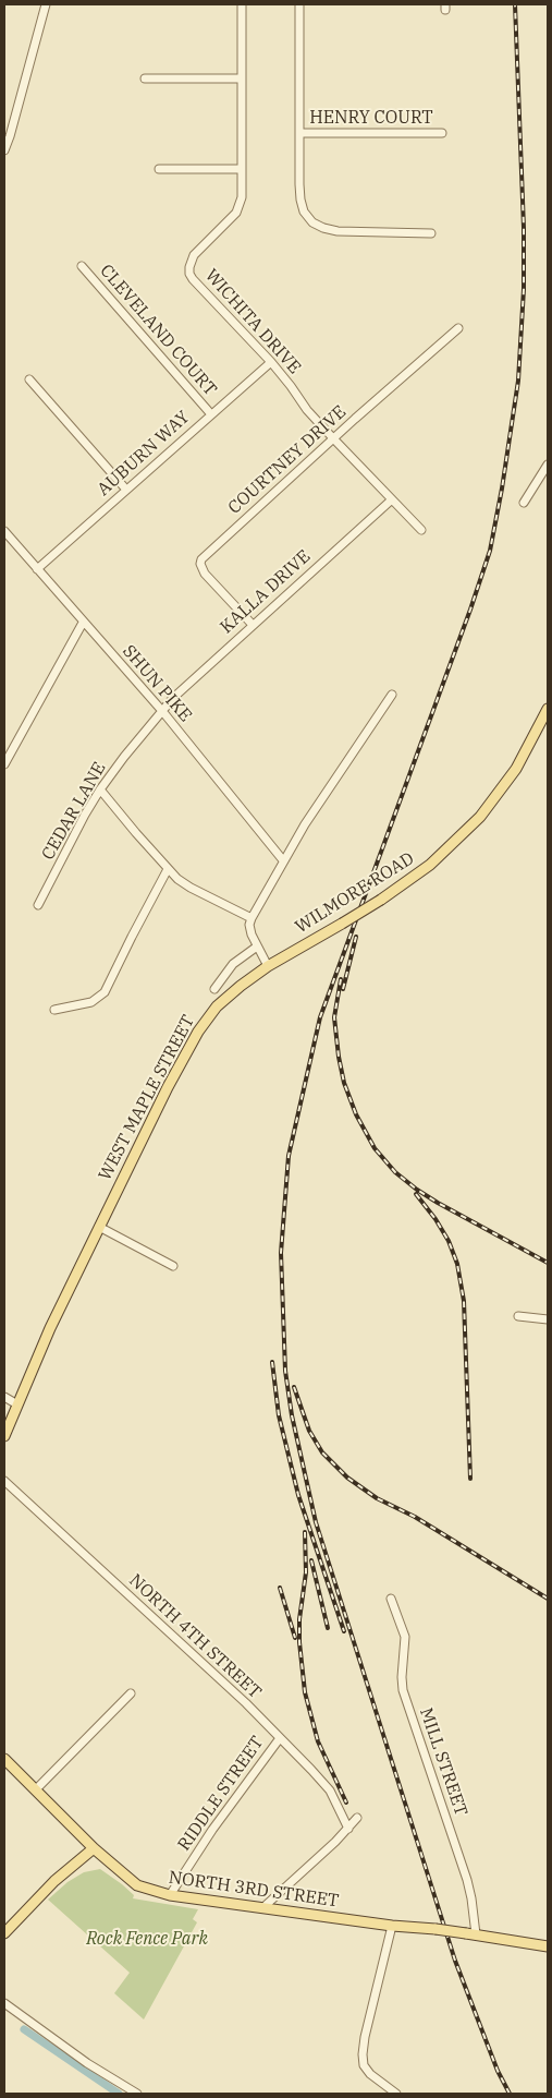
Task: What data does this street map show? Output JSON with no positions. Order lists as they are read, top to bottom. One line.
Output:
{"streets":{"main road":["WILMORE ROAD","WEST MAPLE STREET","NORTH 3RD STREET"],"street":["HENRY COURT","WICHITA DRIVE","CLEVELAND COURT","AUBURN WAY","COURTNEY DRIVE","KALLA DRIVE","SHUN PIKE","CEDAR LANE","NORTH 4TH STREET","MILL STREET","RIDDLE STREET"]},"crossings":[["WICHITA DRIVE","AUBURN WAY"],["WICHITA DRIVE","COURTNEY DRIVE"],["WICHITA DRIVE","KALLA DRIVE"],["CLEVELAND COURT","AUBURN WAY"],["AUBURN WAY","SHUN PIKE"],["COURTNEY DRIVE","KALLA DRIVE"],["KALLA DRIVE","SHUN PIKE"],["KALLA DRIVE","CEDAR LANE"],["SHUN PIKE","CEDAR LANE"],["WILMORE ROAD","WEST MAPLE STREET"],["NORTH 4TH STREET","RIDDLE STREET"],["MILL STREET","NORTH 3RD STREET"],["RIDDLE STREET","NORTH 3RD STREET"]],"parks":["Rock Fence Park"]}
